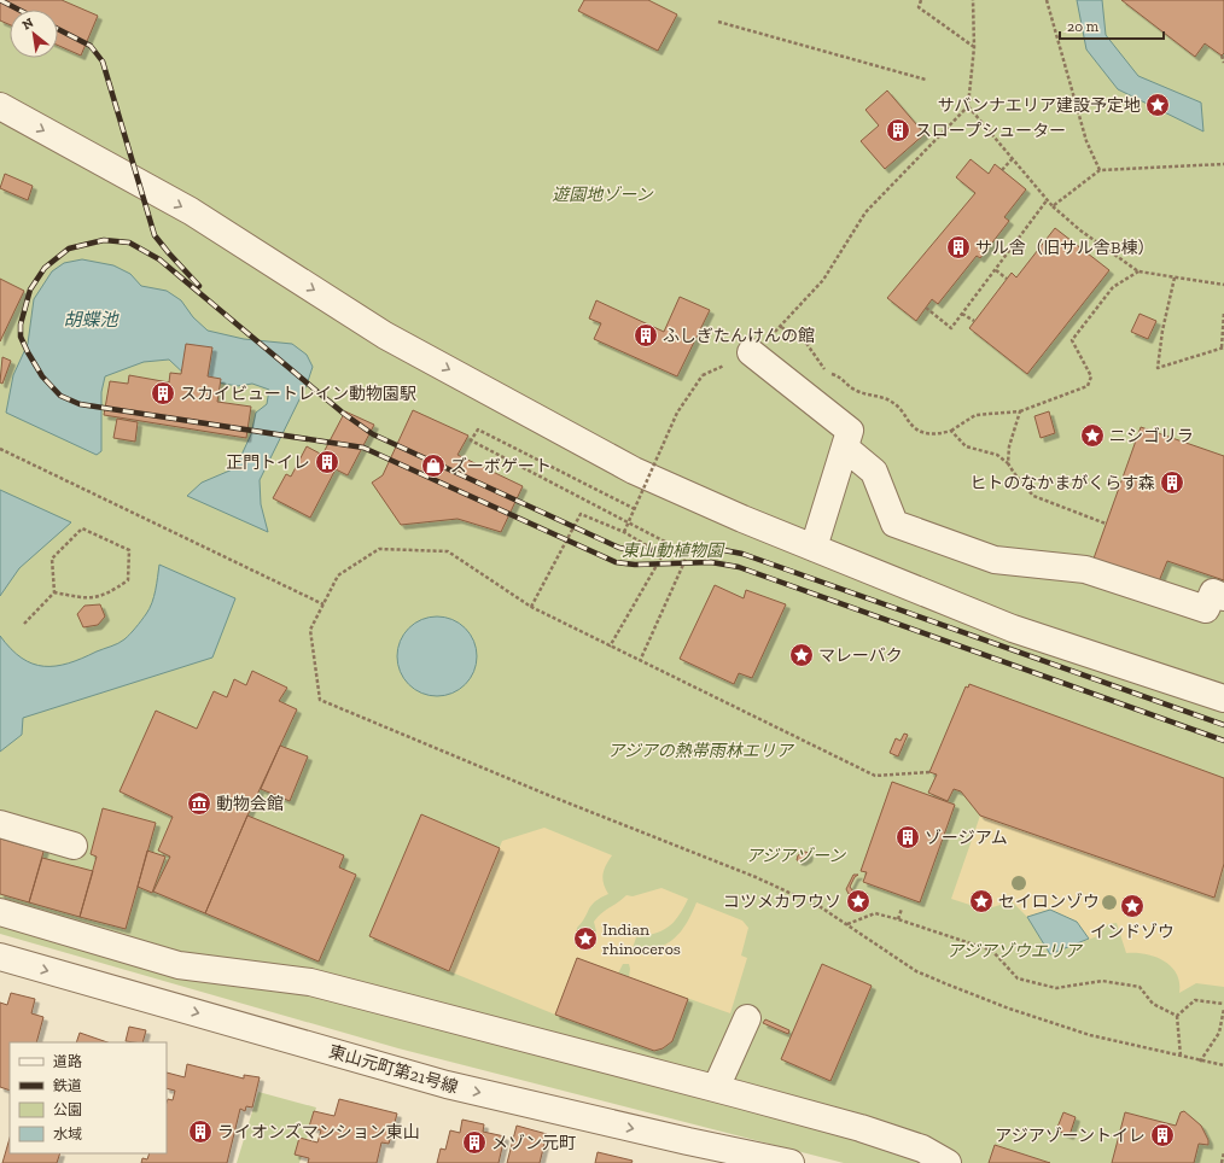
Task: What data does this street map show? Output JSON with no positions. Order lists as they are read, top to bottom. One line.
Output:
{"streets":{"street":["東山元町第21号線"]},"water":["胡蝶池"],"parks":["遊園地ゾーン","東山動植物園","アジアの熱帯雨林エリア","アジアゾーン","アジアゾウエリア"],"places":{"place":["サバンナエリア建設予定地","ニシゴリラ","マレーバク","コツメカワウソ","セイロンゾウ","インドゾウ","Indian rhinoceros"],"building":["スロープシューター","サル舎（旧サル舎B棟）","ふしぎたんけんの館","スカイビュートレイン動物園駅","正門トイレ","ヒトのなかまがくらす森","ゾージアム","ライオンズマンション東山","アジアゾーントイレ","メゾン元町"],"shop":["ズーボゲート"],"museum":["動物会館"]},"legend":["道路","鉄道","公園","水域"],"scale_bar":"20 m","north":"top left"}
